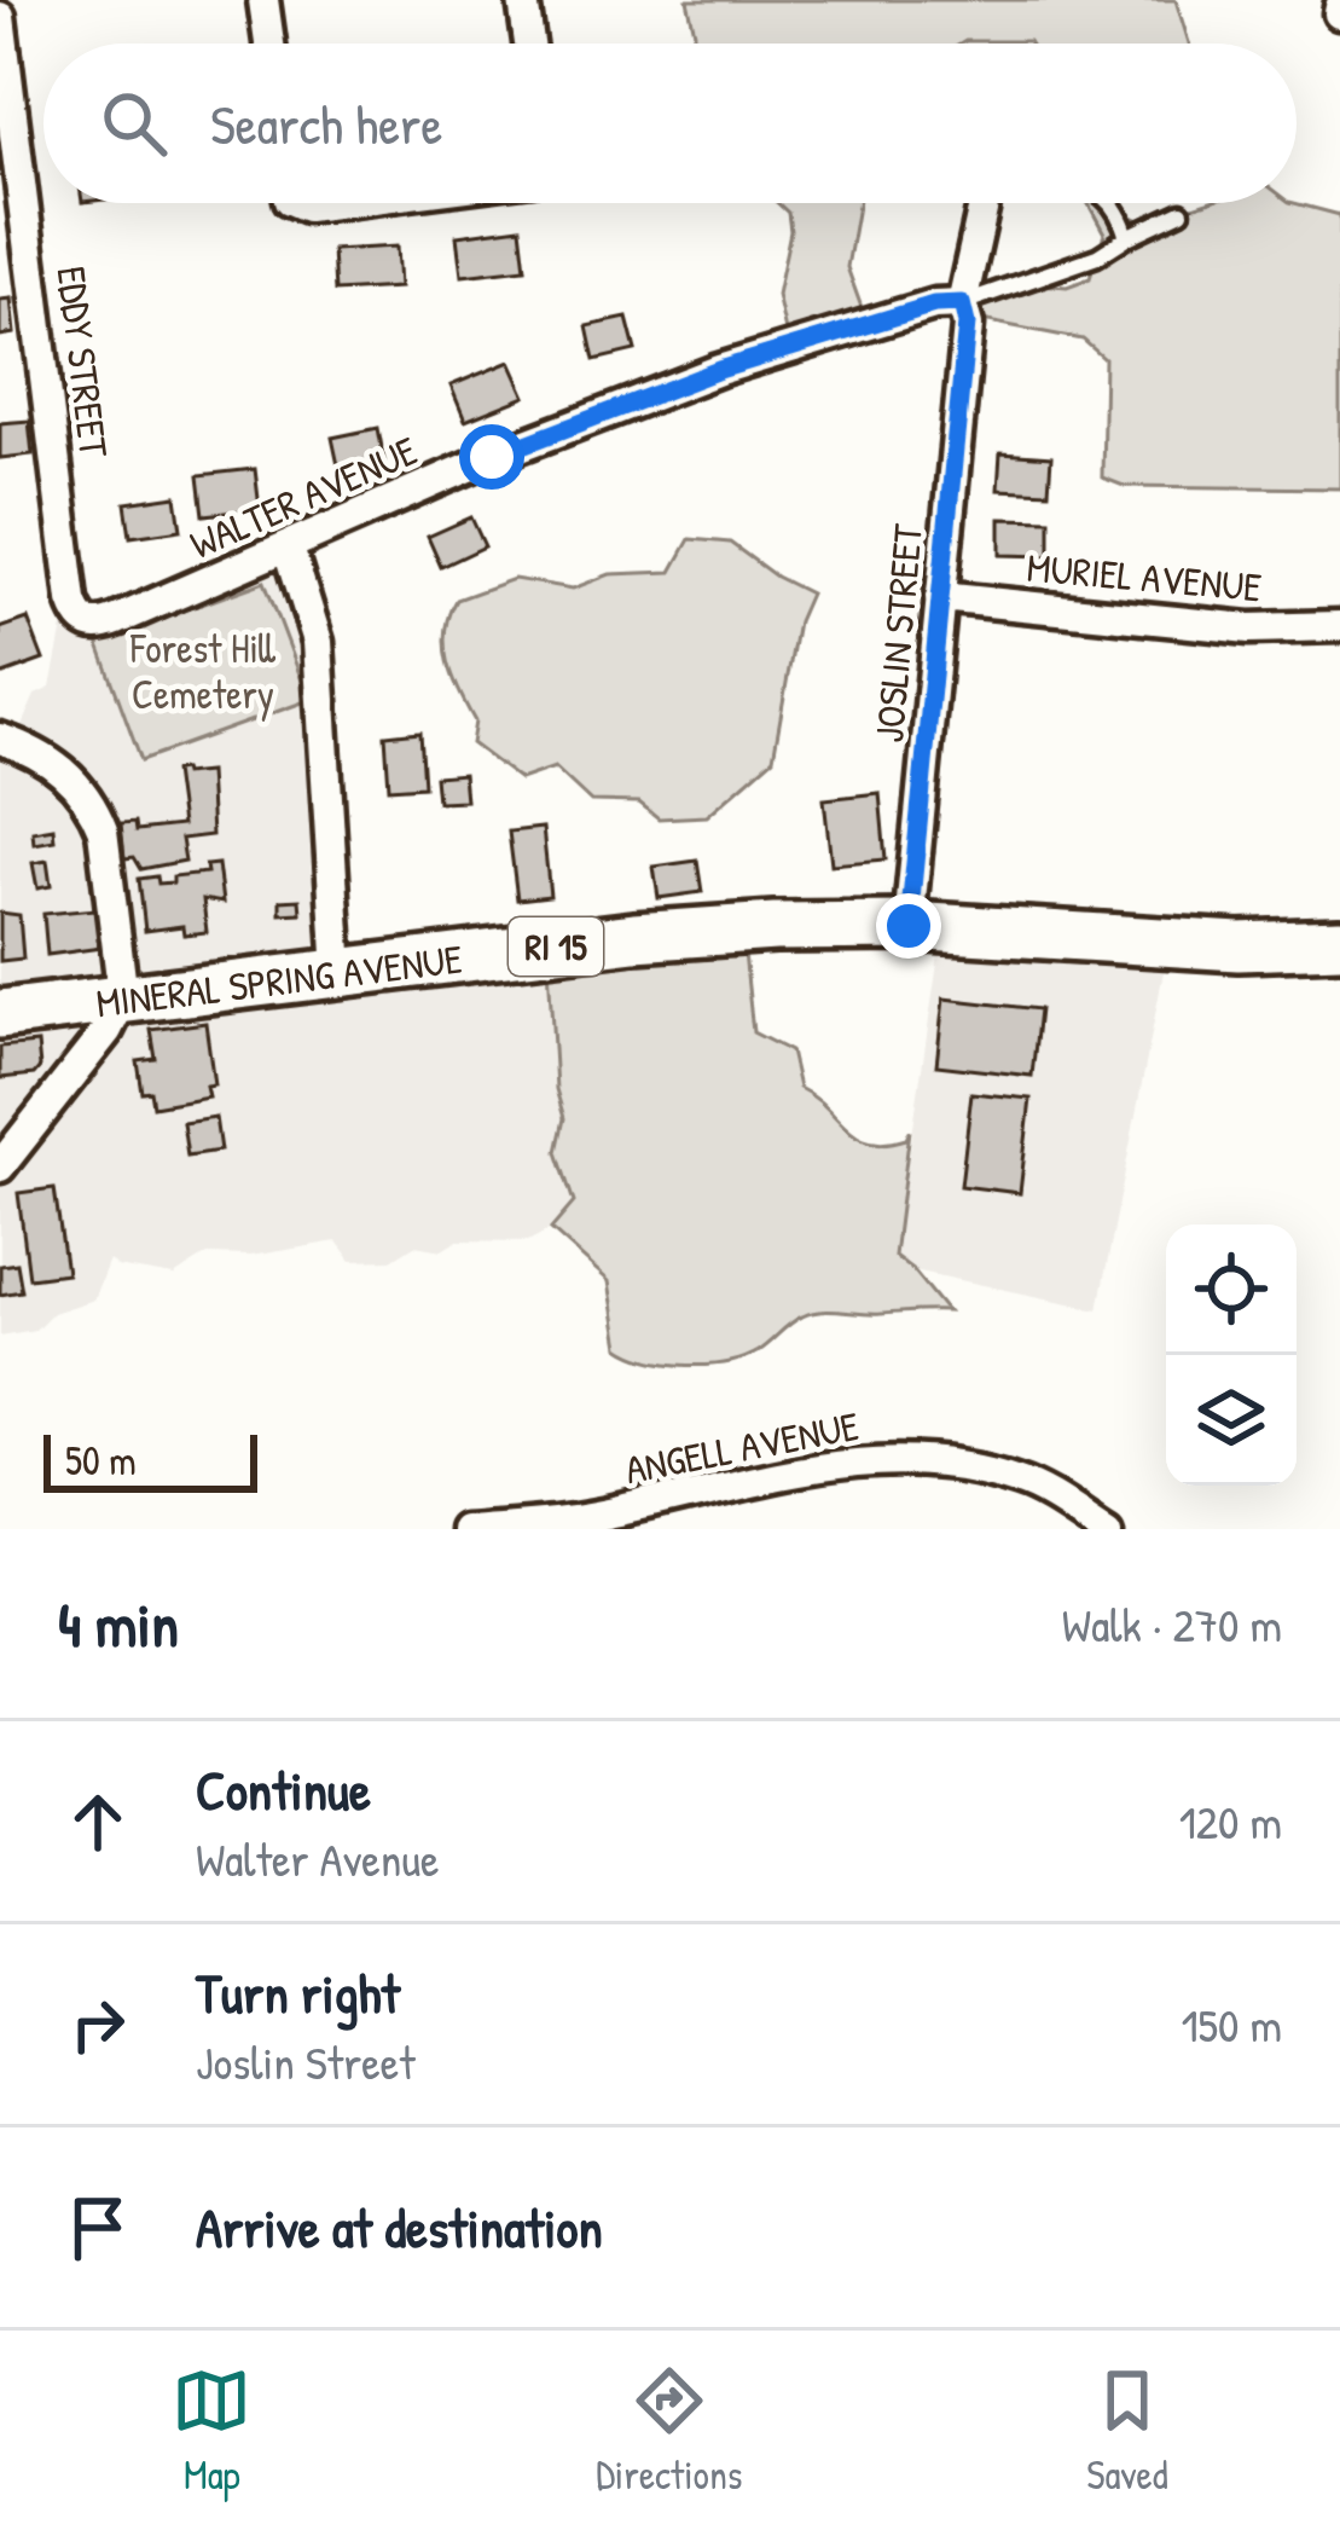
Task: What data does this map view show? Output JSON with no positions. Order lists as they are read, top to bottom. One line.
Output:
{"streets":{"main road":["RI 15","MINERAL SPRING AVENUE"],"street":["EDDY STREET","WALTER AVENUE","MURIEL AVENUE","JOSLIN STREET","ANGELL AVENUE"]},"crossings":[["EDDY STREET","WALTER AVENUE"],["WALTER AVENUE","JOSLIN STREET"],["MURIEL AVENUE","JOSLIN STREET"],["JOSLIN STREET","MINERAL SPRING AVENUE"]],"parks":["Forest Hill Cemetery"],"scale_bar":"50 m","page":{"search":"Search here","scale":"50 m","heading":["4 min","Walk · 270 m"],"list":[["Continue","Walter Avenue","120 m"],["Turn right","Joslin Street","150 m"],"Arrive at destination"],"nav":["Map","Directions","Saved"]}}
